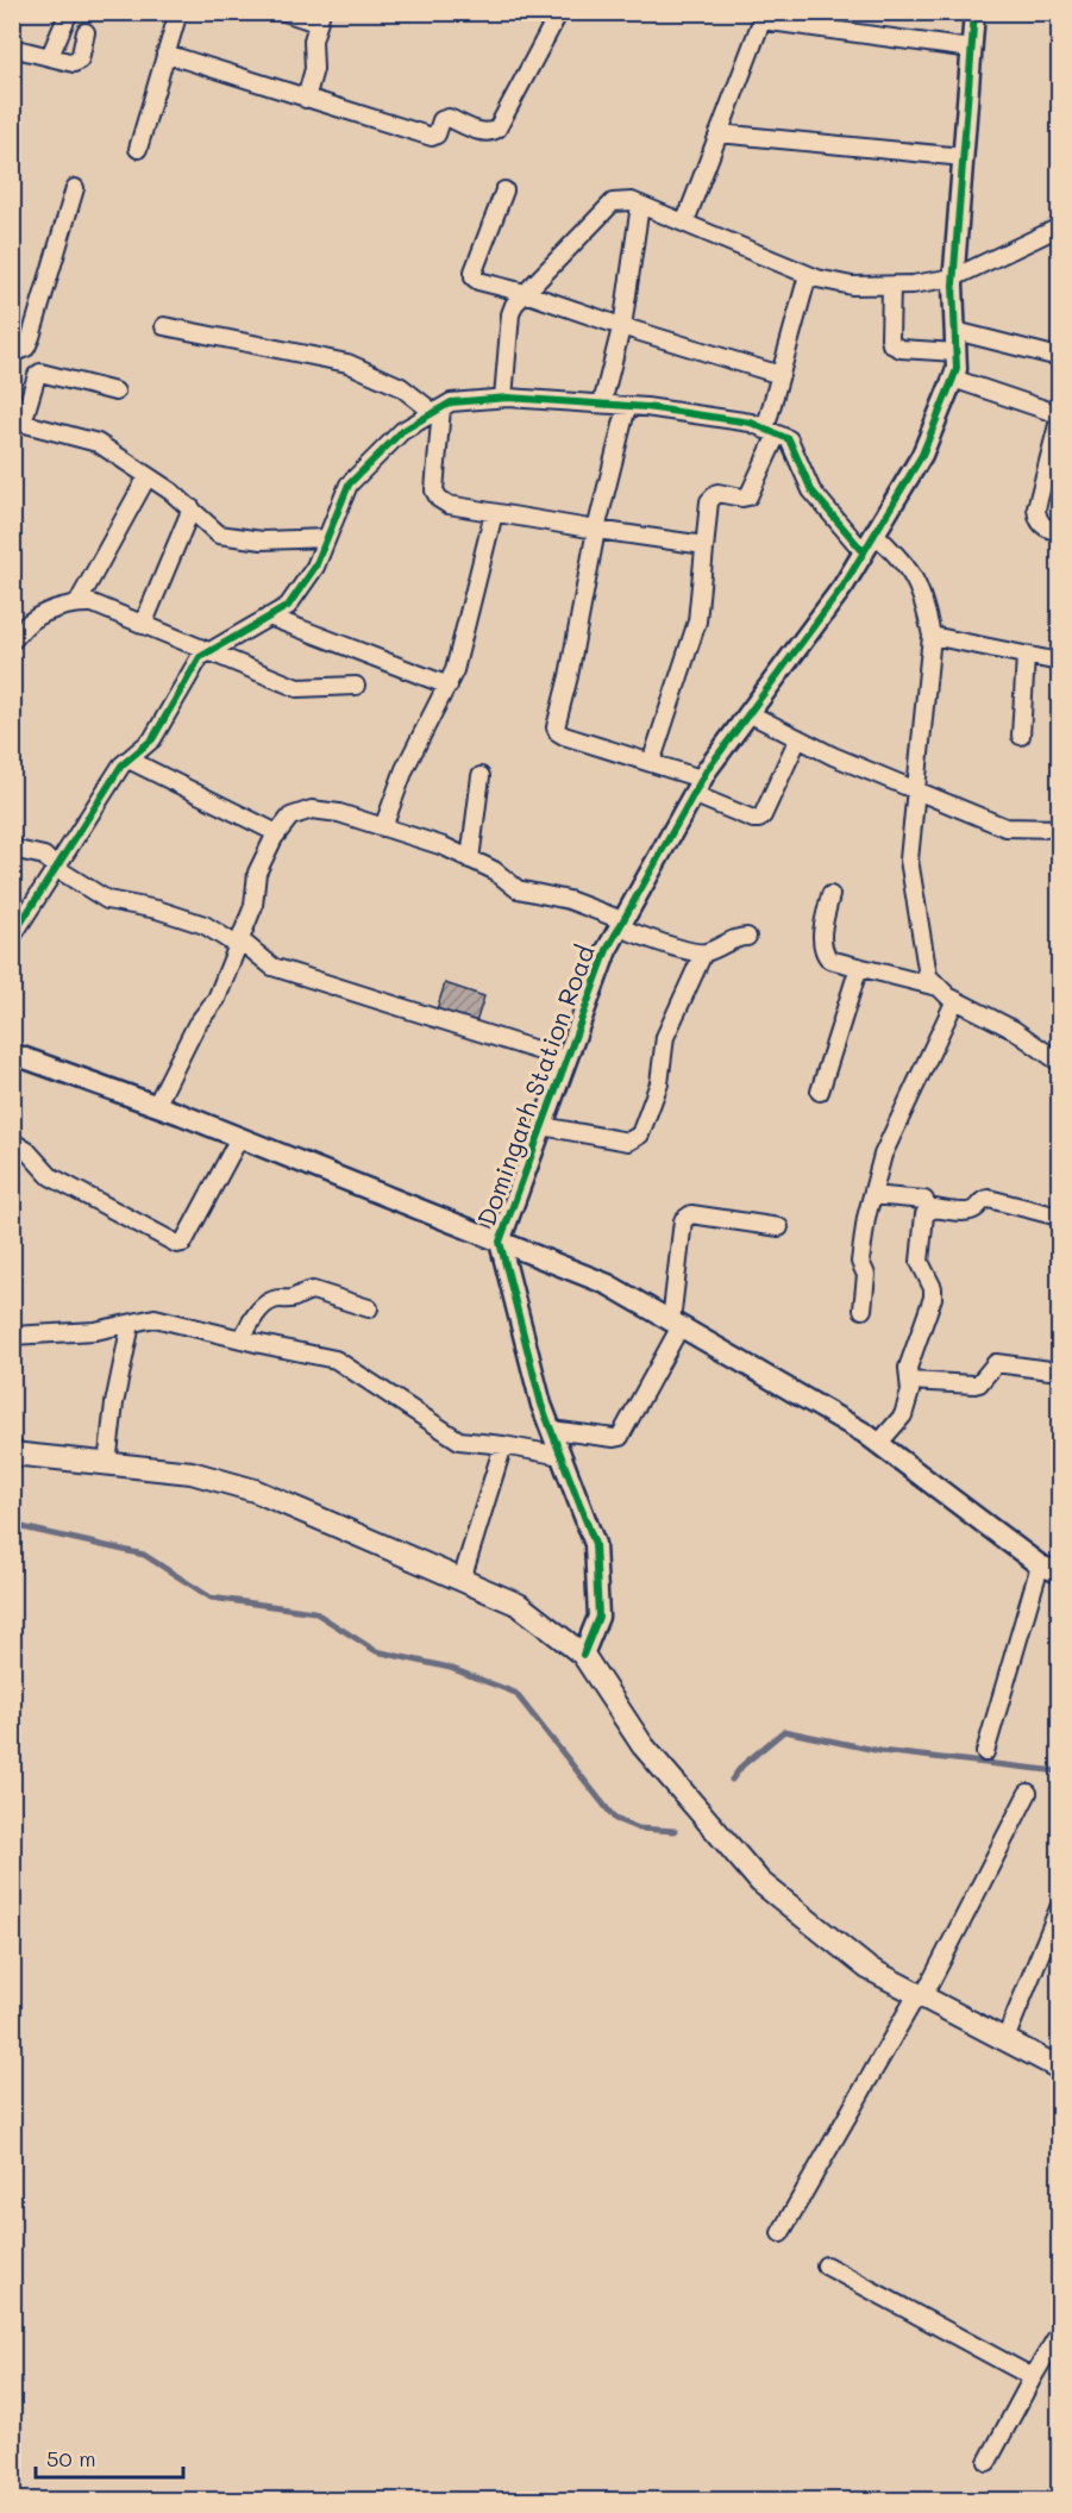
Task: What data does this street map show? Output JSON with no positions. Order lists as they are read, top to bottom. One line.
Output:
{"streets":{"street":["Domingarh Station Road"]},"scale_bar":"50 m"}
